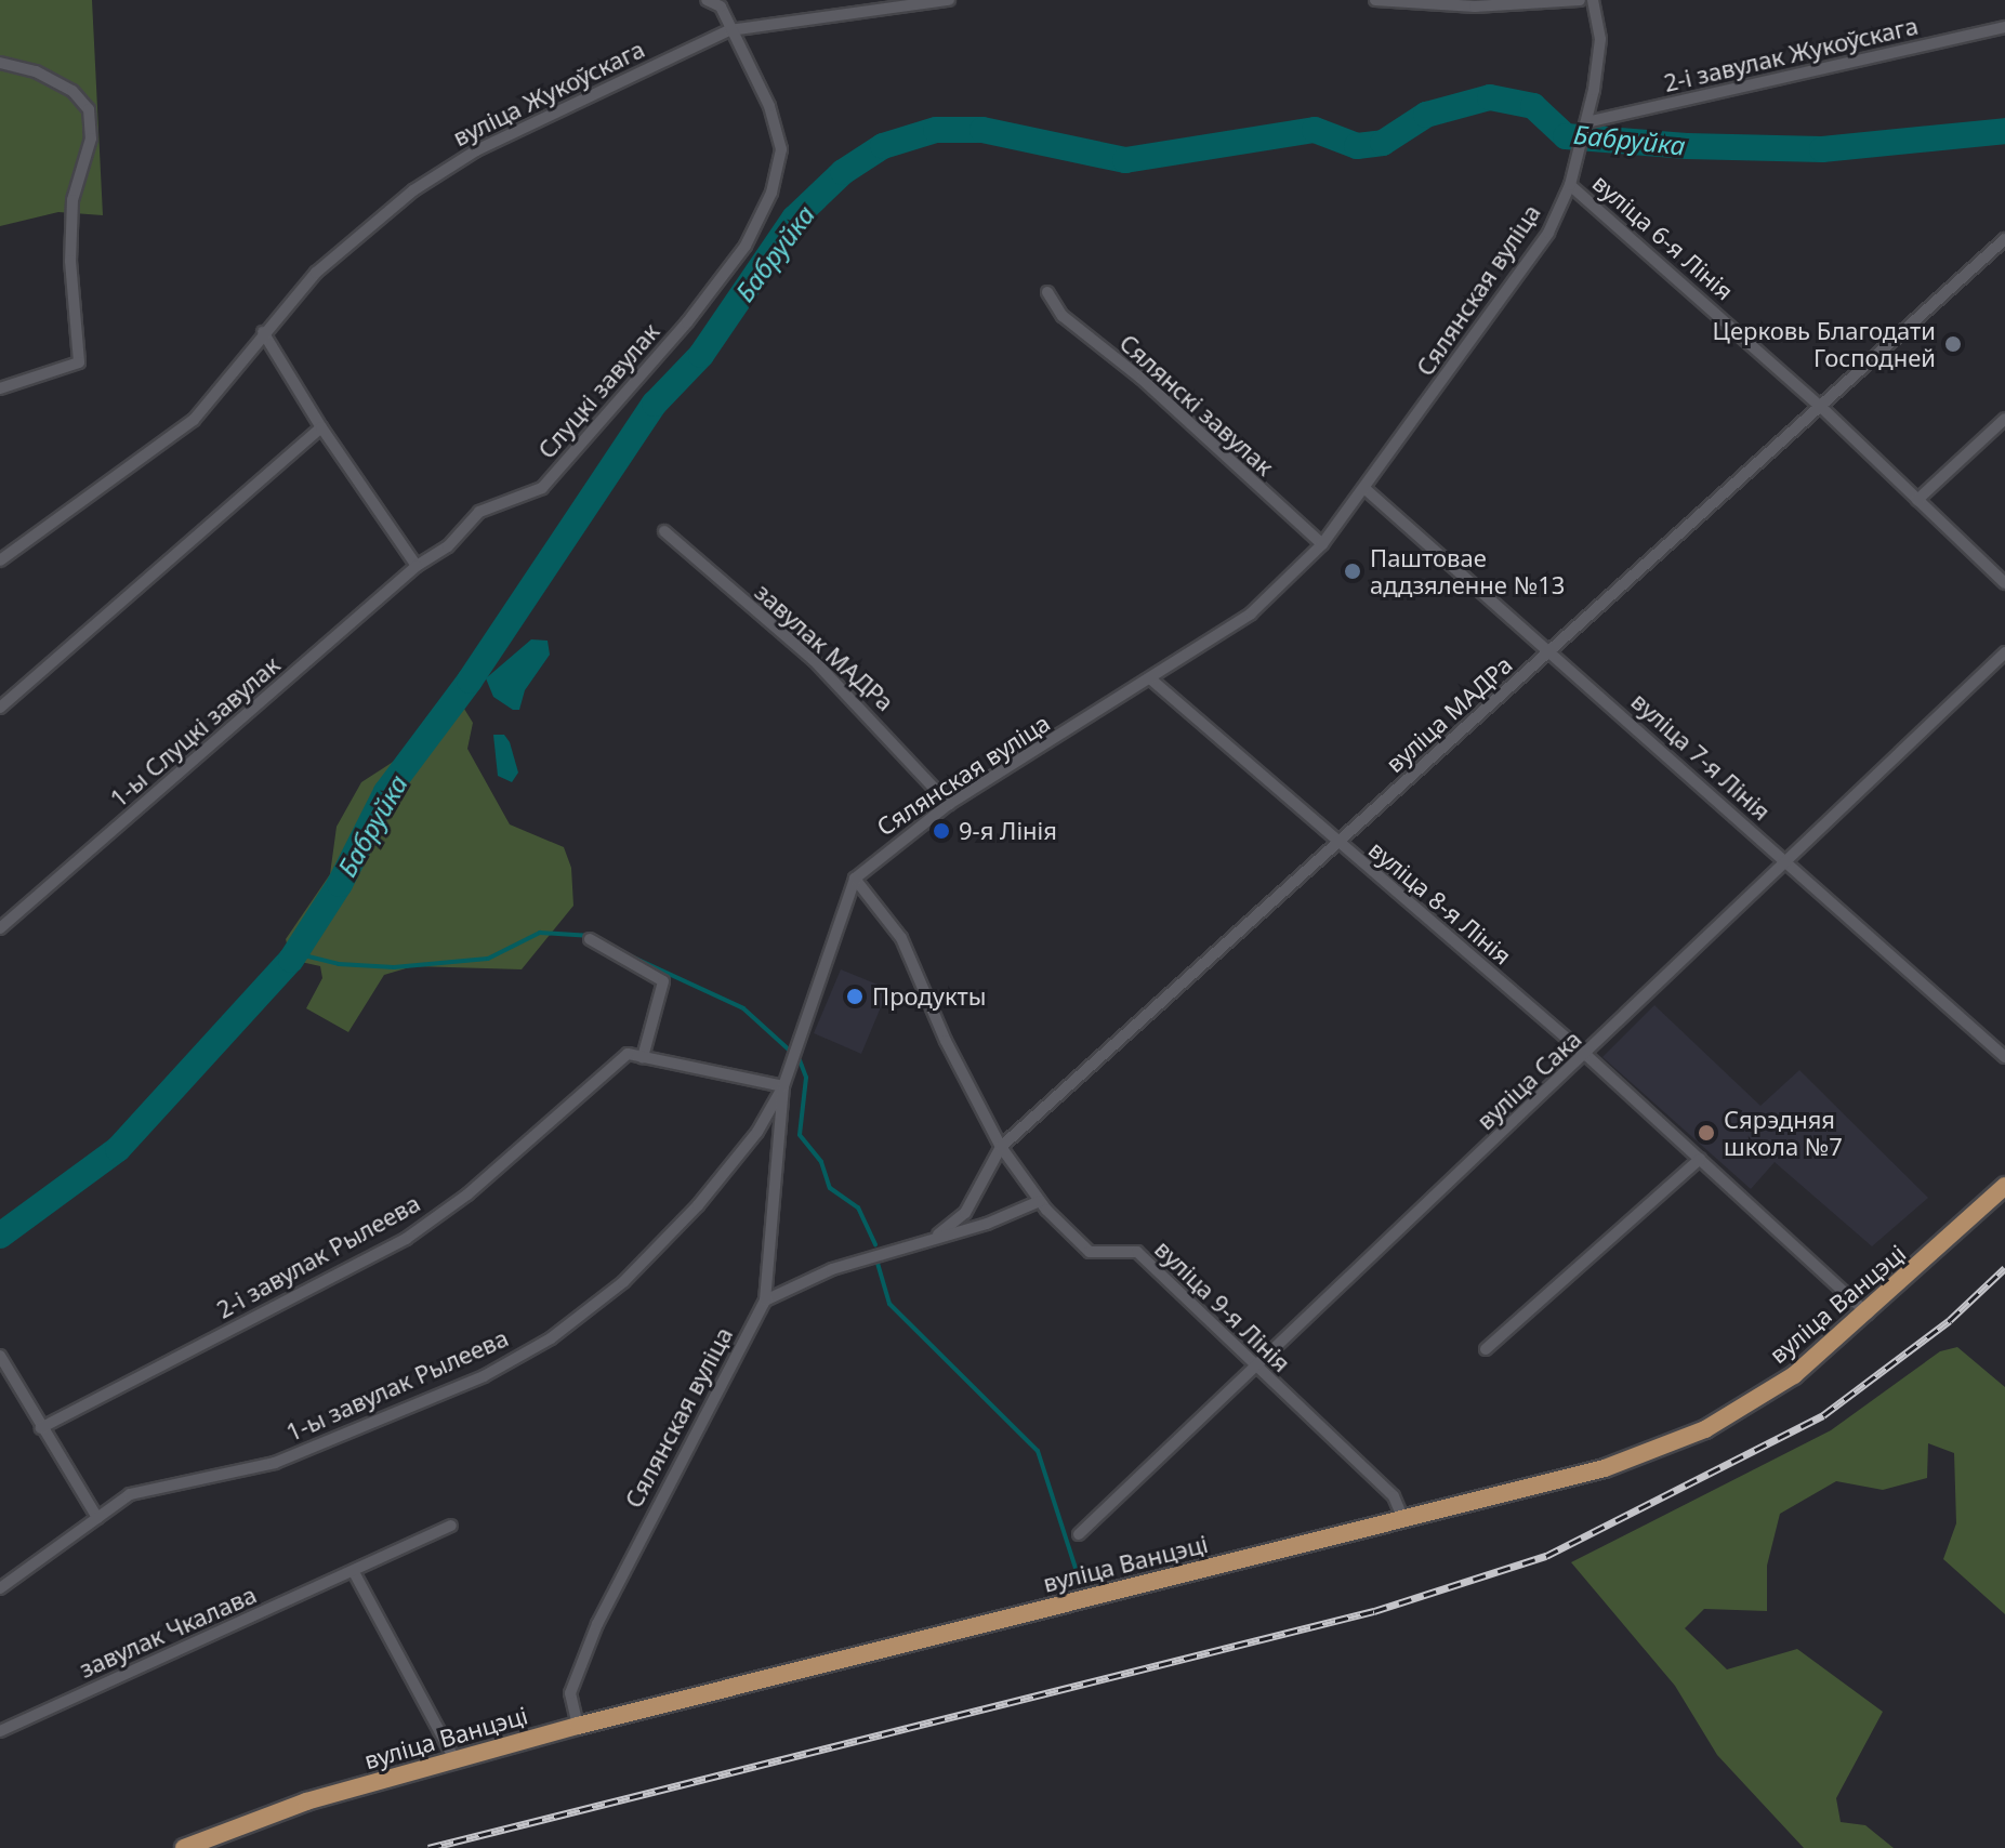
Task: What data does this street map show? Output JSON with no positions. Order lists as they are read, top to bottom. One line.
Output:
{"streets":{"main road":["вуліца Ванцэці"],"street":["2-і завулак Жукоўскага","вуліца Жукоўскага","вуліца 6-я Лінія","Сялянская вуліца","Слуцкі завулак","Сялянскі завулак","завулак МАДРа","вуліца МАДРа","1-ы Слуцкі завулак","вуліца 7-я Лінія","вуліца 8-я Лінія","вуліца Сака","2-і завулак Рылеева","вуліца 9-я Лінія","1-ы завулак Рылеева","завулак Чкалава"]},"crossings":[["2-і завулак Жукоўскага","Сялянская вуліца"],["вуліца Жукоўскага","Слуцкі завулак"],["вуліца 6-я Лінія","Сялянская вуліца"],["вуліца 6-я Лінія","вуліца МАДРа"],["Сялянская вуліца","Сялянскі завулак"],["Сялянская вуліца","завулак МАДРа"],["Сялянская вуліца","вуліца МАДРа"],["Сялянская вуліца","вуліца 7-я Лінія"],["Сялянская вуліца","вуліца 8-я Лінія"],["Сялянская вуліца","вуліца Ванцэці"],["Сялянская вуліца","вуліца 9-я Лінія"],["Сялянская вуліца","1-ы завулак Рылеева"],["Слуцкі завулак","1-ы Слуцкі завулак"],["вуліца МАДРа","вуліца 7-я Лінія"],["вуліца МАДРа","вуліца 8-я Лінія"],["вуліца МАДРа","вуліца 9-я Лінія"],["вуліца 7-я Лінія","вуліца Сака"],["вуліца 8-я Лінія","вуліца Сака"],["вуліца 8-я Лінія","вуліца Ванцэці"],["вуліца Сака","вуліца 9-я Лінія"],["вуліца Ванцэці","вуліца 9-я Лінія"]],"water":["Бабруйка"],"places":["Церковь Благодати Господней","Паштовае аддзяленне №13","9-я Лінія","Продукты","Сярэдняя школа №7"]}
